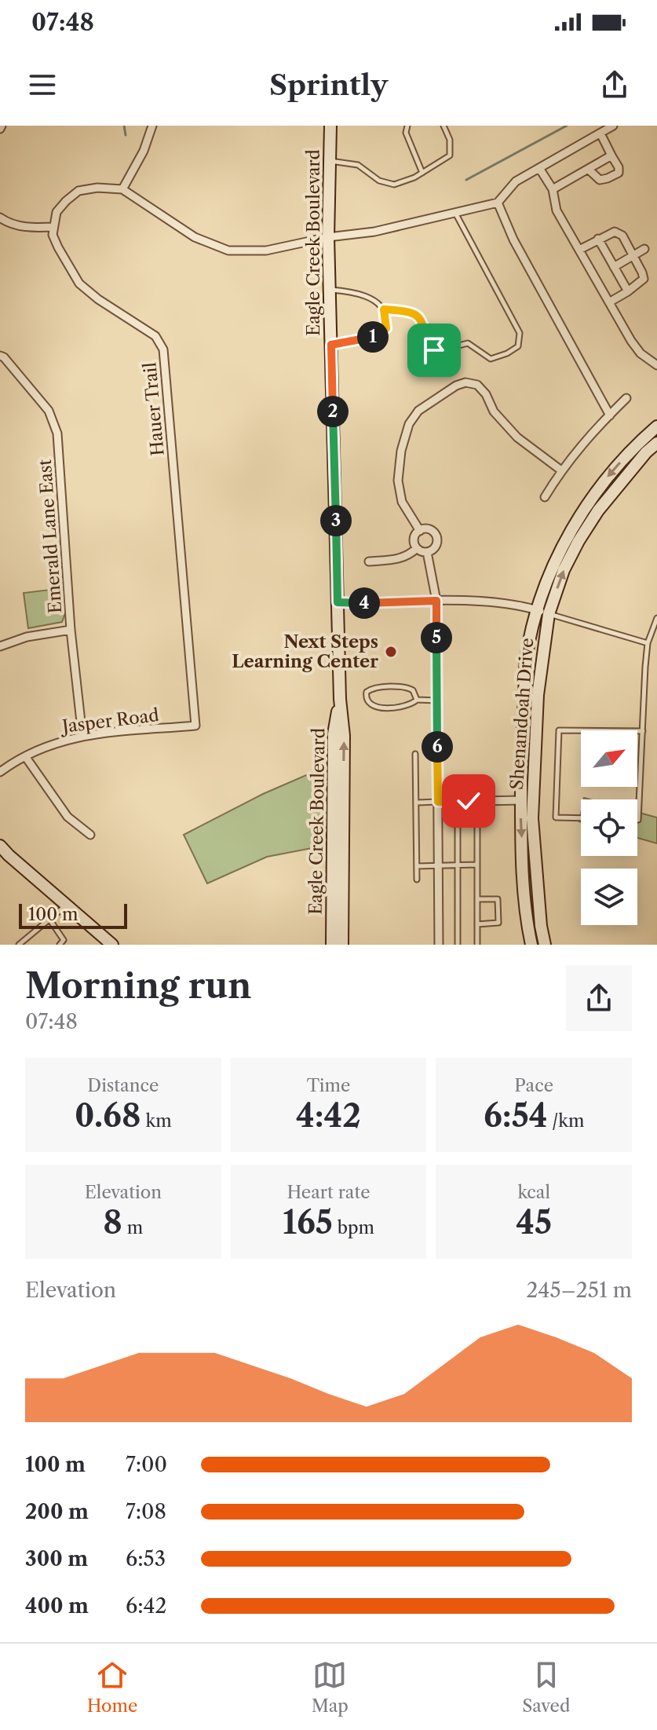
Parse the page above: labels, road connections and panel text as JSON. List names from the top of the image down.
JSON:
{
  "streets": {
    "street": [
      "Eagle Creek Boulevard",
      "Hauer Trail",
      "Emerald Lane East",
      "Shenandoah Drive",
      "Jasper Road"
    ]
  },
  "crossings": [
    ["Hauer Trail", "Jasper Road"],
    ["Emerald Lane East", "Jasper Road"]
  ],
  "places": ["Next Steps Learning Center"],
  "scale_bar": "100 m",
  "north": "top right",
  "page": {
    "status": "07:48",
    "header": "Sprintly",
    "pins": [
      "1",
      "2",
      "3",
      "4",
      "5",
      "6"
    ],
    "scale": "100 m",
    "heading": ["Morning run", "07:48"],
    "stats": [
      ["Distance", "0.68 km"],
      ["Time", "4:42"],
      ["Pace", "6:54 /km"],
      ["Elevation", "8 m"],
      ["Heart rate", "165 bpm"],
      ["kcal", "45"]
    ],
    "chart": ["Elevation", "245–251 m"],
    "list": [
      {
        "name": "100 m",
        "note": "7:00"
      },
      {
        "name": "200 m",
        "note": "7:08"
      },
      {
        "name": "300 m",
        "note": "6:53"
      },
      {
        "name": "400 m",
        "note": "6:42"
      }
    ],
    "tabs": ["Home", "Map", "Saved"]
  }
}
